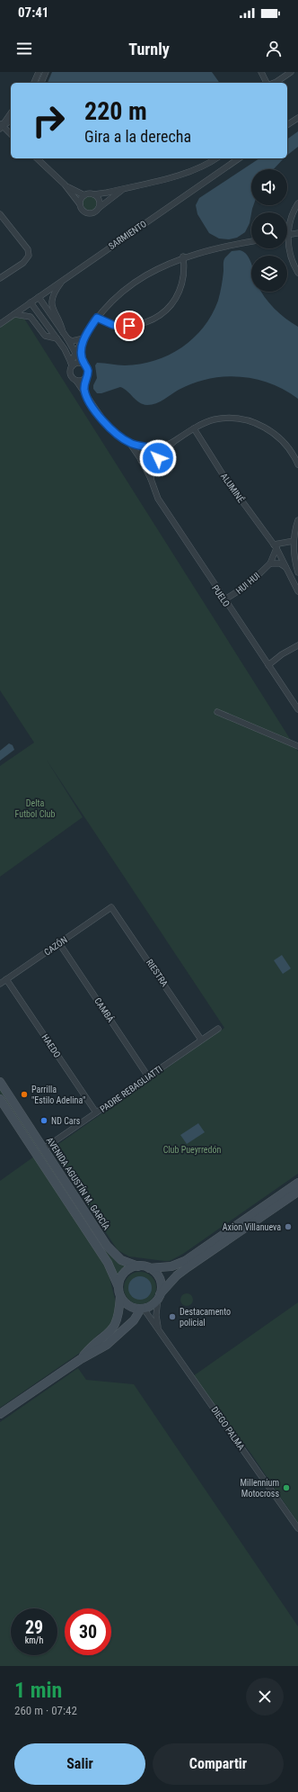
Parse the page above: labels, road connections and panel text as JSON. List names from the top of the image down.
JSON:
{
  "streets": {
    "main road": ["AVENIDA AGUSTÍN M. GARCÍA"],
    "street": [
      "SARMIENTO",
      "ALUMINÉ",
      "HUI HUI",
      "PUELO",
      "CAZÓN",
      "RIESTRA",
      "CAMBÁ",
      "HAEDO",
      "PADRE REBAGLIATTI",
      "DIEGO PALMA"
    ]
  },
  "crossings": [
    ["HUI HUI", "PUELO"],
    ["CAZÓN", "RIESTRA"],
    ["CAZÓN", "CAMBÁ"],
    ["CAZÓN", "HAEDO"],
    ["RIESTRA", "PADRE REBAGLIATTI"],
    ["CAMBÁ", "PADRE REBAGLIATTI"],
    ["HAEDO", "PADRE REBAGLIATTI"],
    ["PADRE REBAGLIATTI", "AVENIDA AGUSTÍN M. GARCÍA"],
    ["AVENIDA AGUSTÍN M. GARCÍA", "DIEGO PALMA"]
  ],
  "parks": ["Delta Futbol Club", "Club Pueyrredón"],
  "places": [
    "Parrilla \"Estilo Adelina\"",
    "ND Cars",
    "Axion Villanueva",
    "Destacamento policial",
    "Millennium Motocross"
  ],
  "page": {
    "status": "07:41",
    "header": "Turnly",
    "turn": ["220 m", "Gira a la derecha"],
    "speed": "29 km/h",
    "limit": "30",
    "heading": ["1 min", "260 m · 07:42"],
    "buttons": ["Salir", "Compartir"]
  }
}
